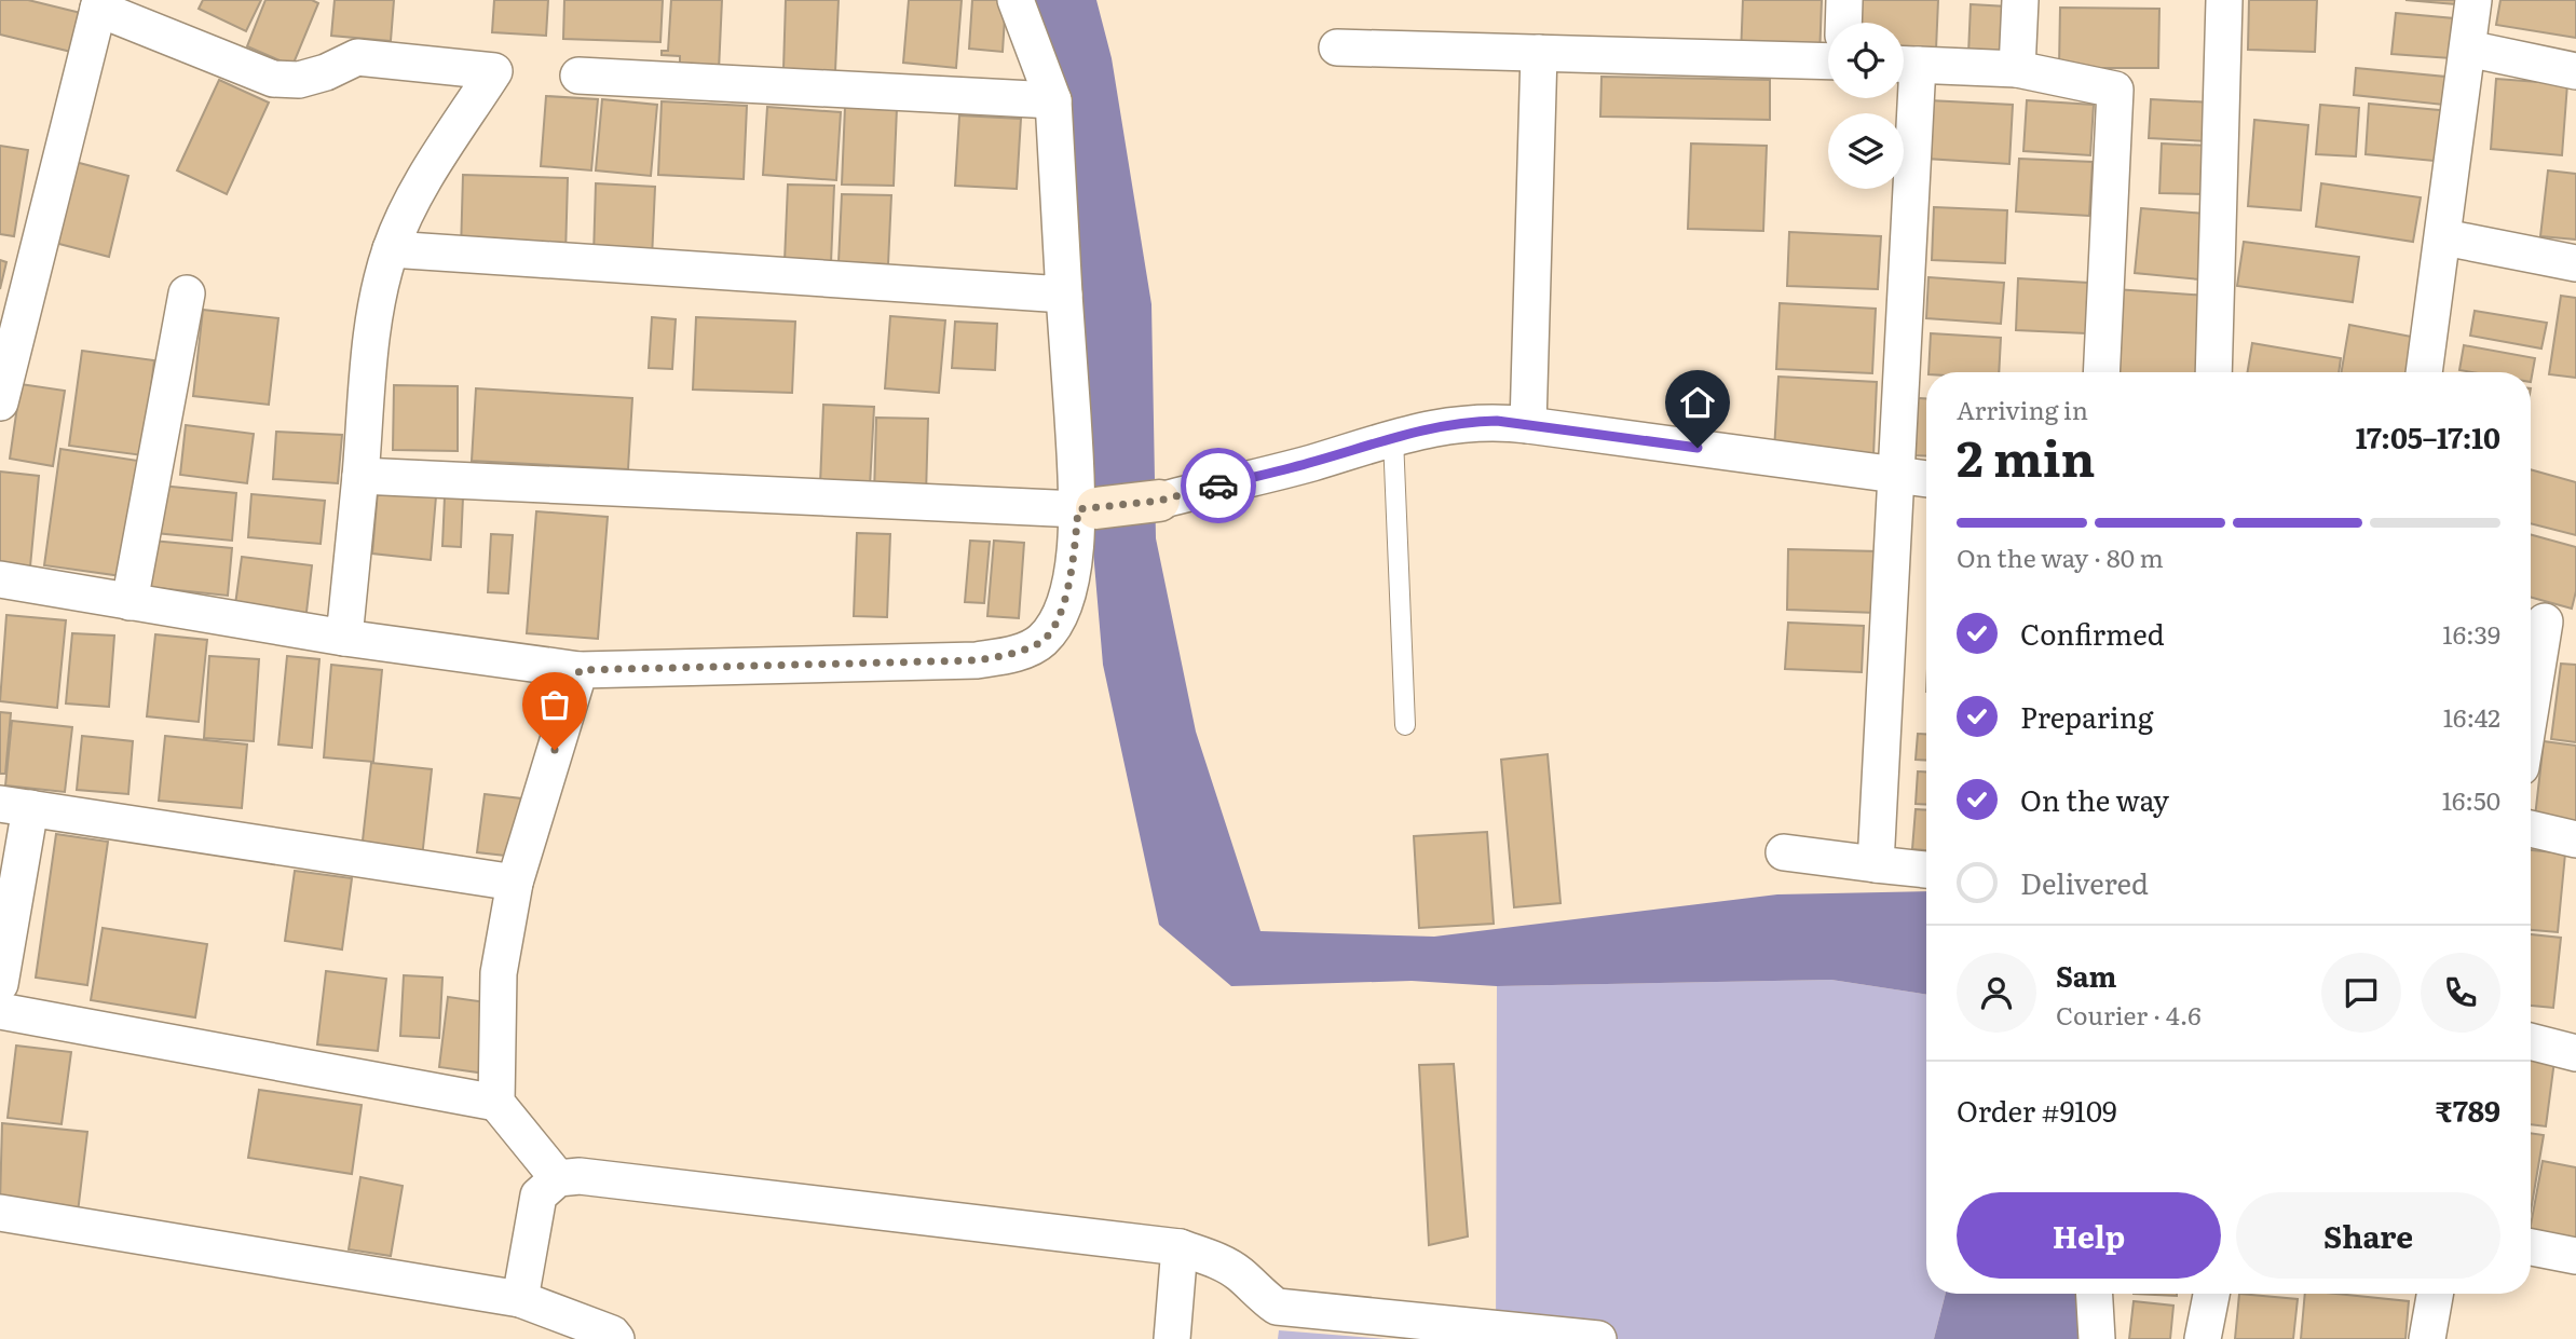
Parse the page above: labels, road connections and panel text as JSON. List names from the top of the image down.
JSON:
{
  "page": {
    "heading": ["2 min", "Arriving in", "17:05–17:10"],
    "panel": [
      "Sam",
      "Courier · 4.6",
      "Order #9109",
      "₹789"
    ],
    "bar": "On the way · 80 m",
    "list": [
      ["Confirmed", "16:39"],
      ["Preparing", "16:42"],
      ["On the way", "16:50"],
      "Delivered"
    ],
    "buttons": ["Help", "Share"]
  }
}
